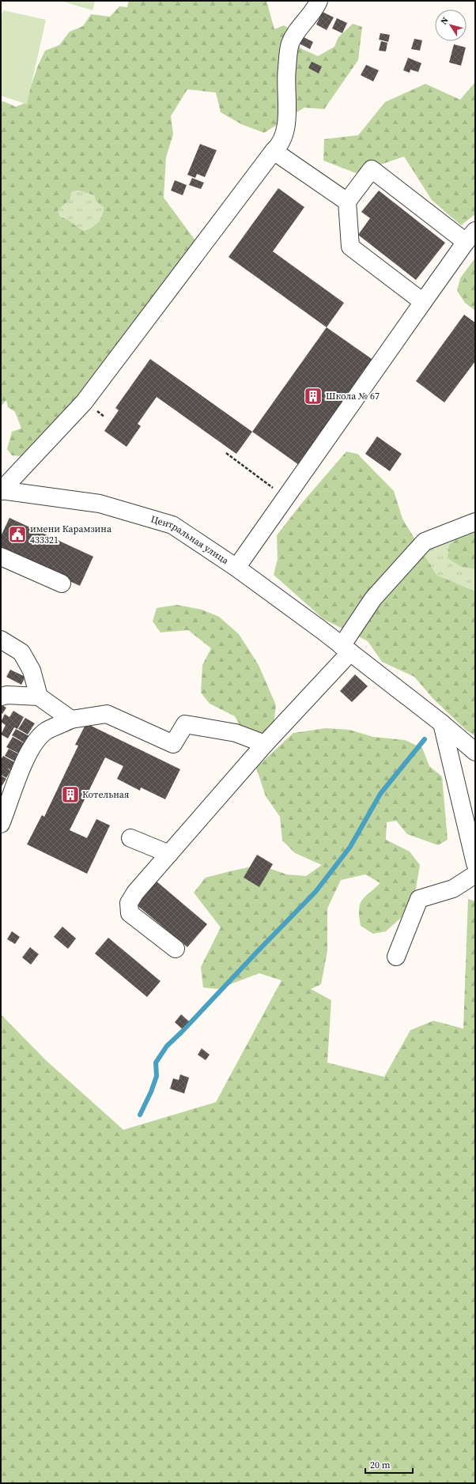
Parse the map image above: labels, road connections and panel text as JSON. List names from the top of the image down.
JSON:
{
  "streets": {
    "street": ["Центральная улица"]
  },
  "places": {
    "building": ["Школа № 67", "Котельная"],
    "public building": ["имени Карамзина 433321"]
  },
  "scale_bar": "20 m",
  "north": "top left"
}
